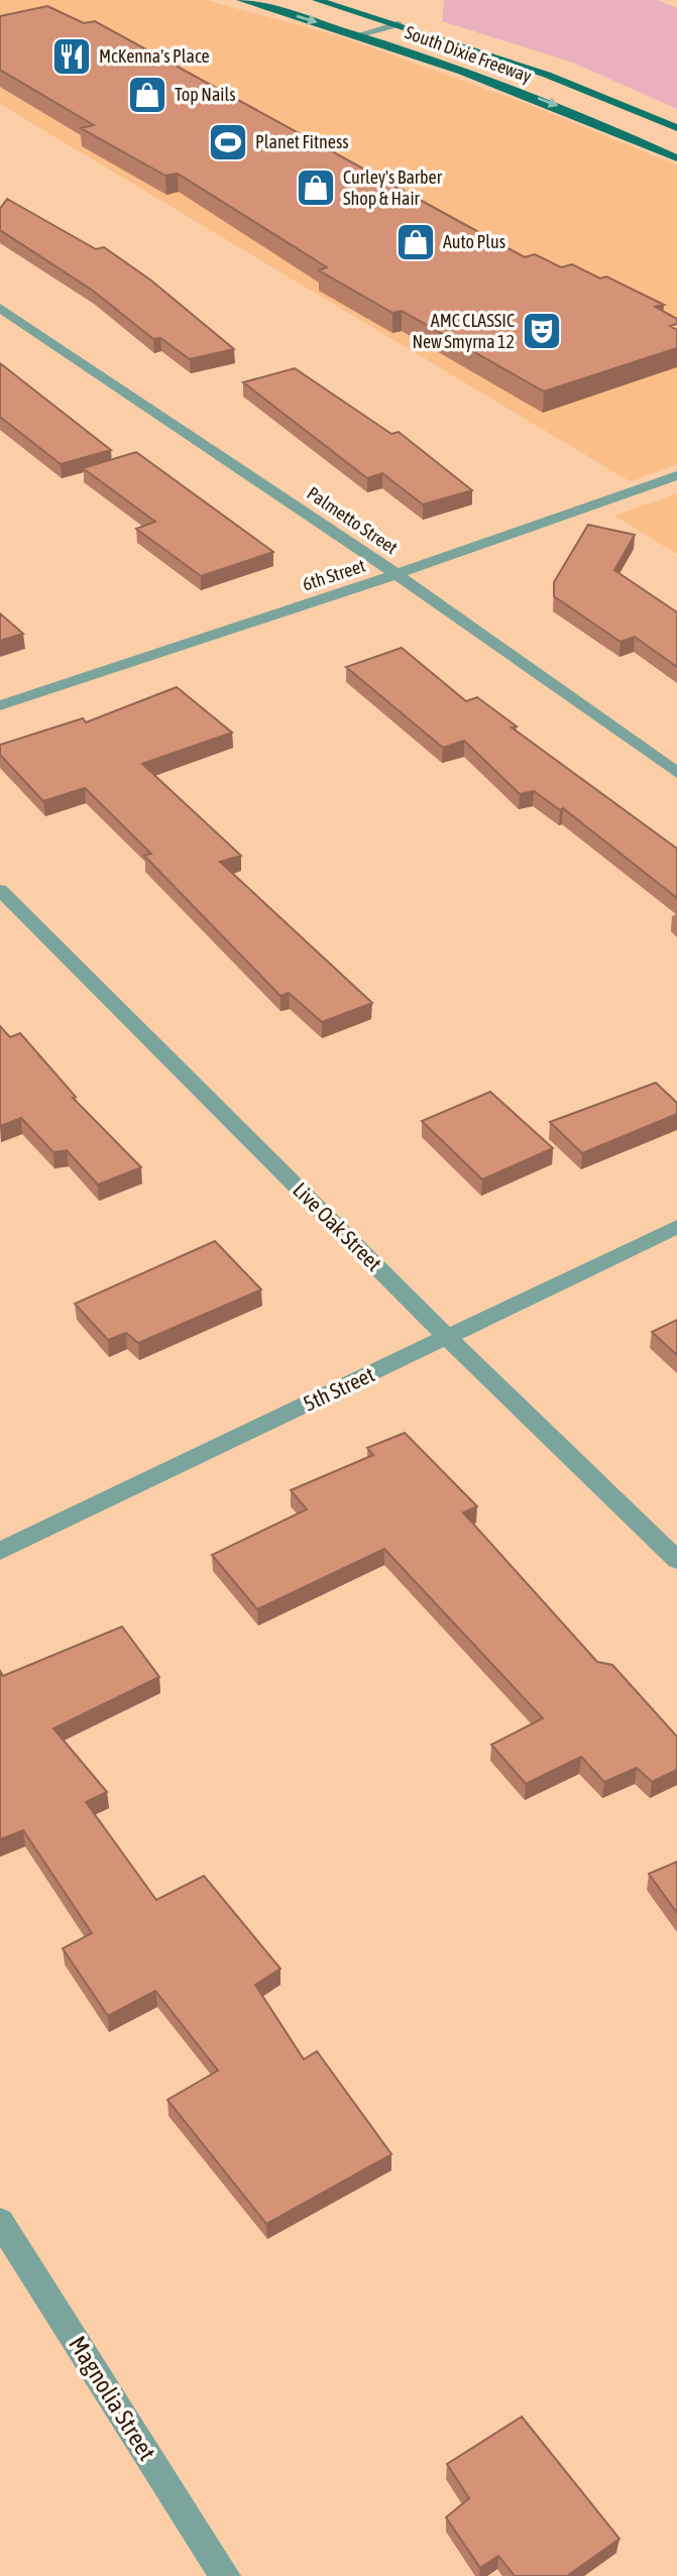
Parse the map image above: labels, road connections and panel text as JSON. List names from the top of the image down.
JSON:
{
  "streets": {
    "main road": ["South Dixie Freeway"],
    "street": [
      "Palmetto Street",
      "6th Street",
      "Live Oak Street",
      "5th Street",
      "Magnolia Street"
    ]
  },
  "crossings": [
    ["Palmetto Street", "6th Street"],
    ["Live Oak Street", "5th Street"]
  ],
  "places": {
    "restaurant": ["McKenna's Place"],
    "shop": ["Top Nails", "Curley's Barber Shop & Hair", "Auto Plus"],
    "sports": ["Planet Fitness"],
    "theatre": ["AMC CLASSIC New Smyrna 12"]
  }
}
